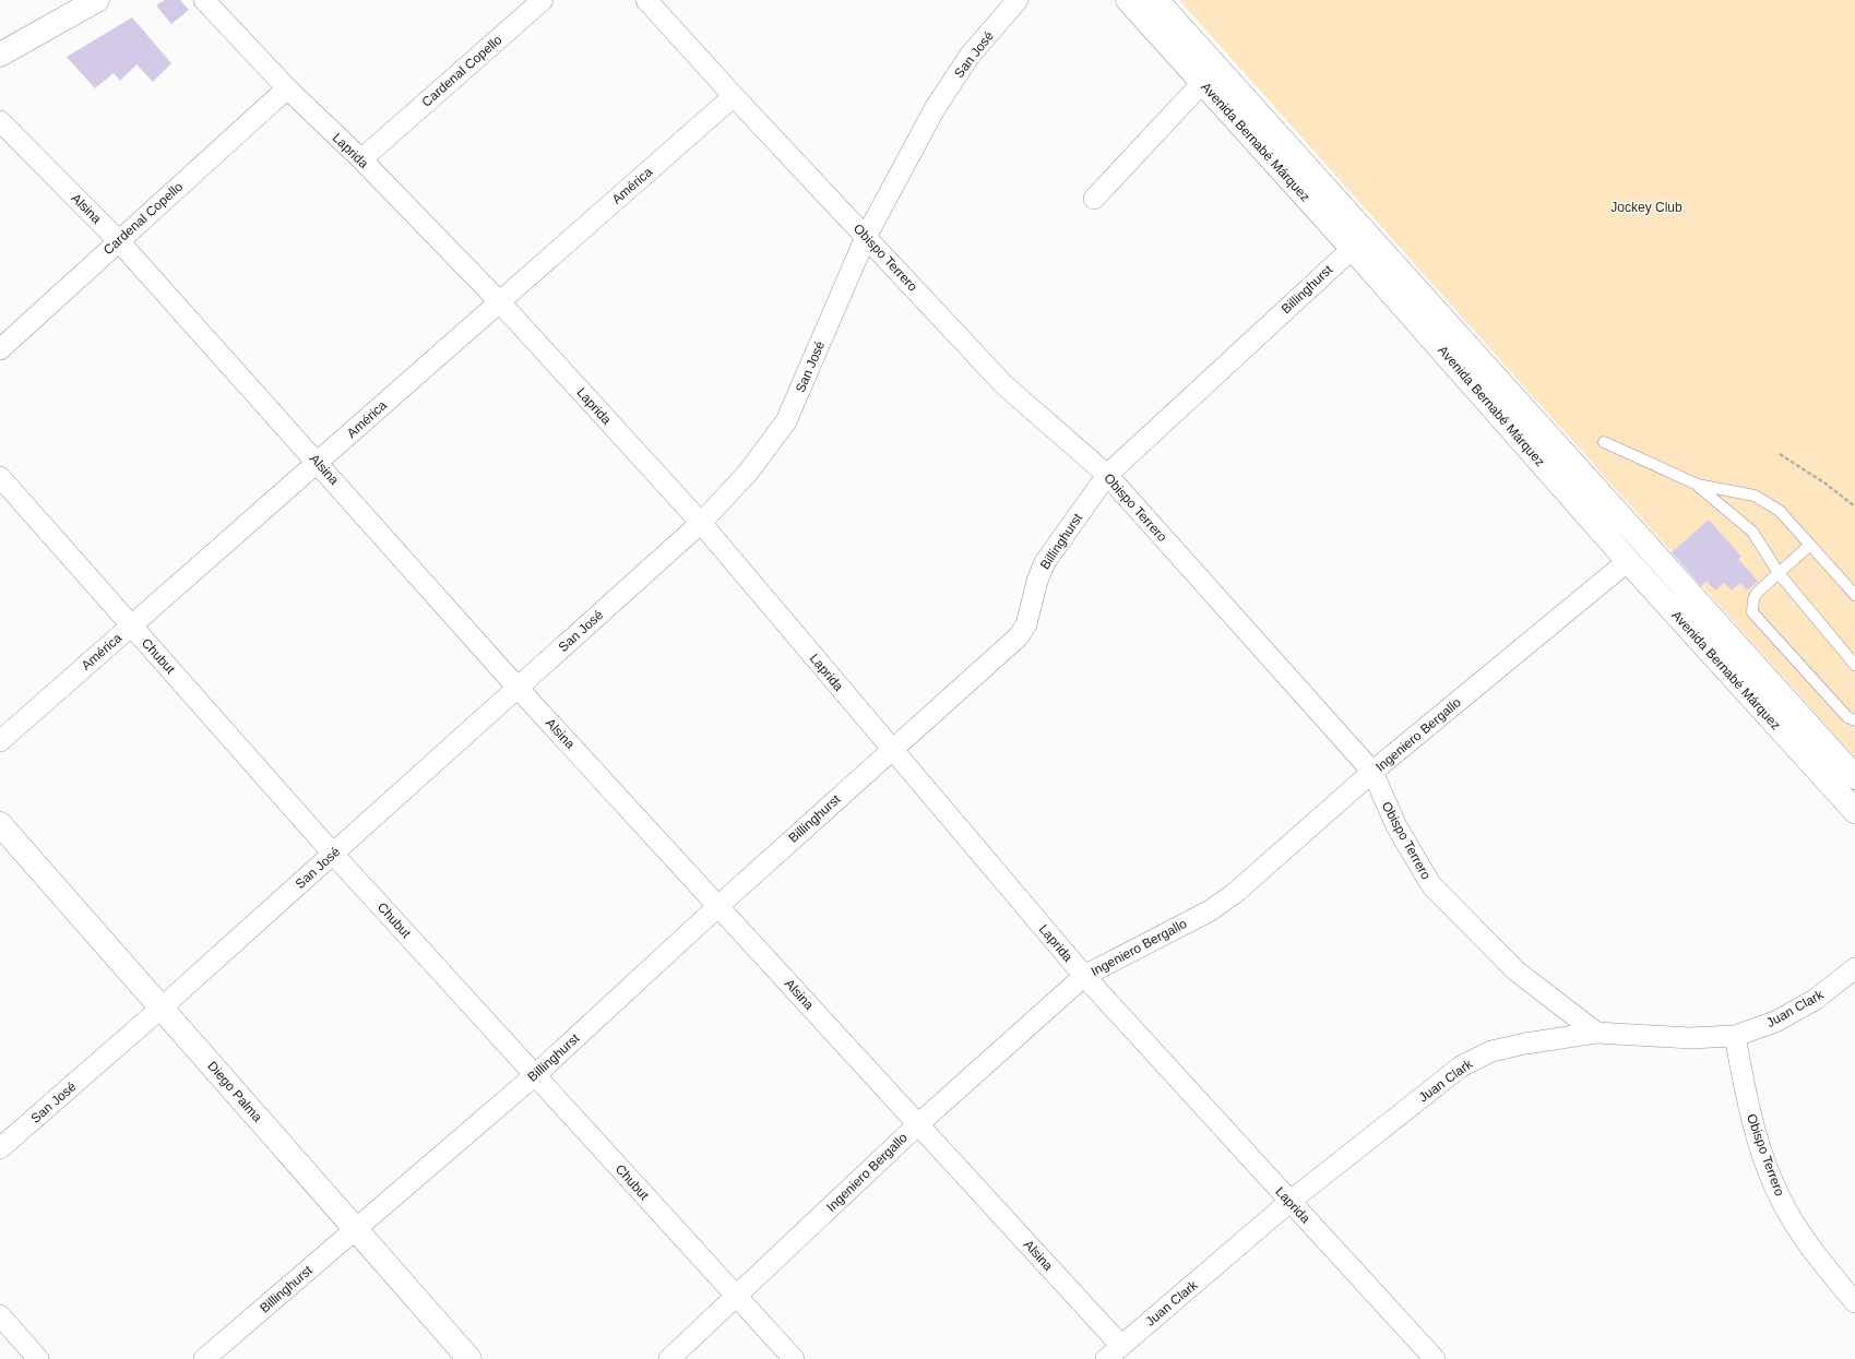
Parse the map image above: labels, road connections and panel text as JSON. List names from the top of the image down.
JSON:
{
  "streets": {
    "main road": ["Avenida Bernabé Márquez", "Diego Palma"],
    "street": [
      "San José",
      "Cardenal Copello",
      "Laprida",
      "América",
      "Alsina",
      "Obispo Terrero",
      "Billinghurst",
      "Chubut",
      "Ingeniero Bergallo",
      "Juan Clark"
    ]
  },
  "crossings": [
    ["San José", "Laprida"],
    ["San José", "Alsina"],
    ["San José", "Obispo Terrero"],
    ["San José", "Chubut"],
    ["San José", "Diego Palma"],
    ["Cardenal Copello", "Laprida"],
    ["Cardenal Copello", "Alsina"],
    ["Avenida Bernabé Márquez", "Billinghurst"],
    ["Avenida Bernabé Márquez", "Ingeniero Bergallo"],
    ["Laprida", "América"],
    ["Laprida", "Billinghurst"],
    ["Laprida", "Ingeniero Bergallo"],
    ["Laprida", "Juan Clark"],
    ["América", "Alsina"],
    ["América", "Obispo Terrero"],
    ["América", "Chubut"],
    ["Alsina", "Billinghurst"],
    ["Alsina", "Ingeniero Bergallo"],
    ["Alsina", "Juan Clark"],
    ["Obispo Terrero", "Billinghurst"],
    ["Obispo Terrero", "Ingeniero Bergallo"],
    ["Obispo Terrero", "Juan Clark"],
    ["Billinghurst", "Chubut"],
    ["Billinghurst", "Diego Palma"],
    ["Chubut", "Ingeniero Bergallo"]
  ],
  "parks": ["Jockey Club"]
}
